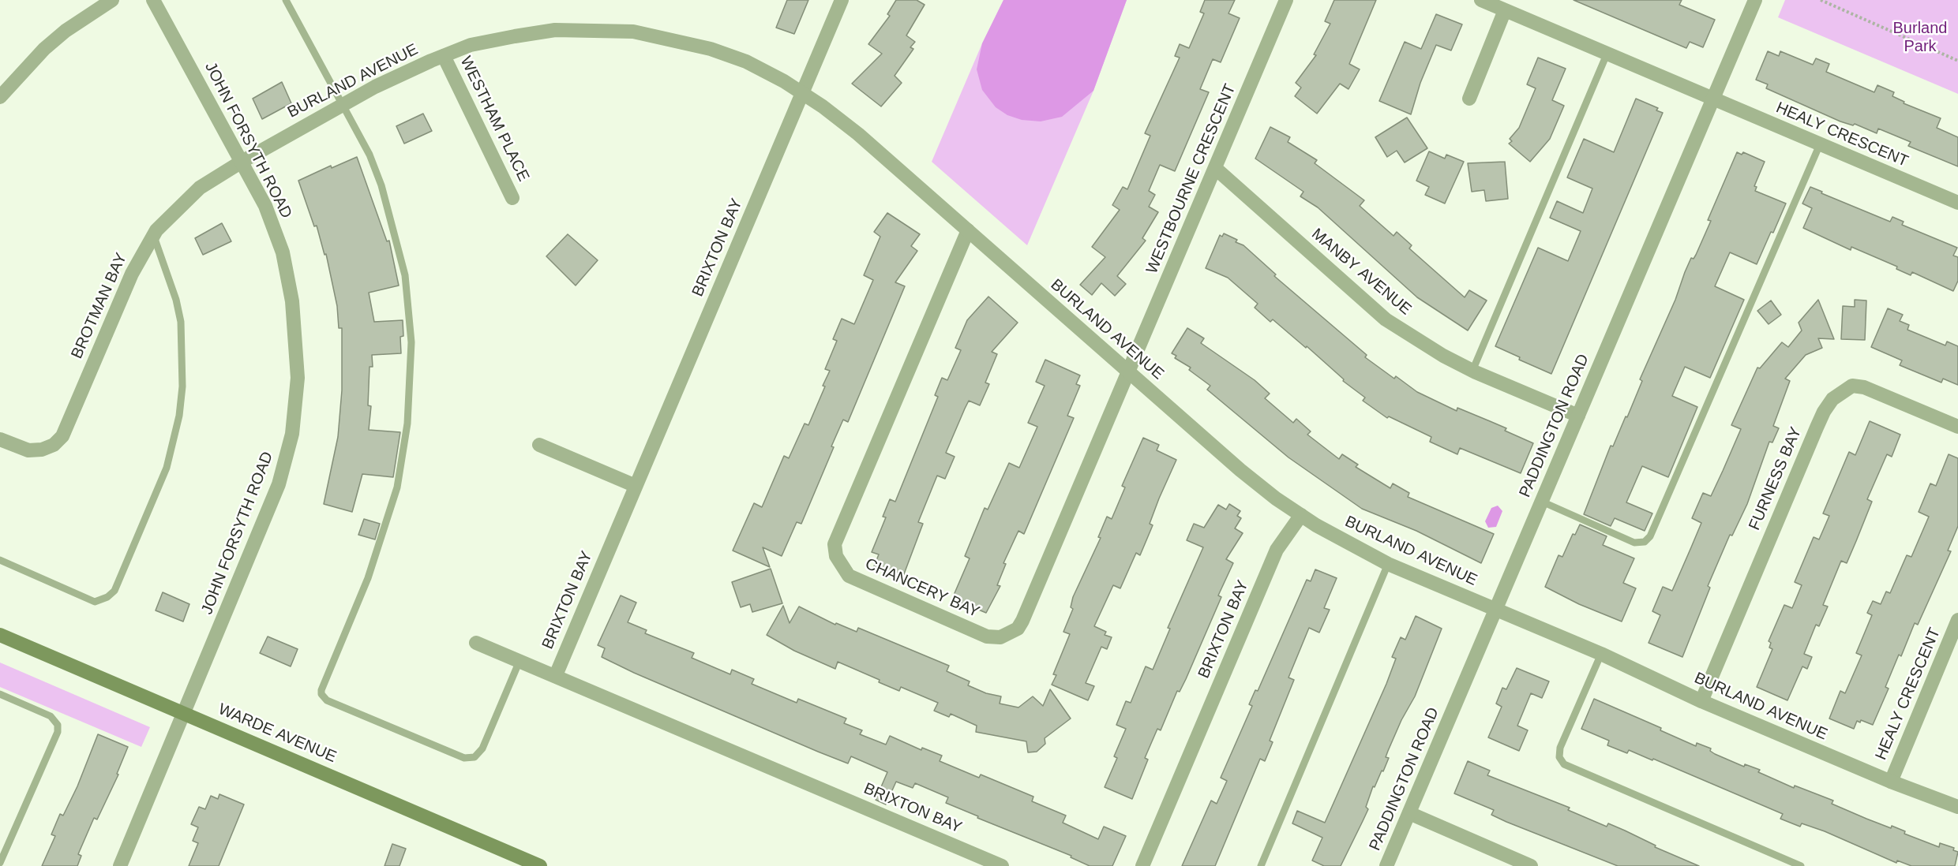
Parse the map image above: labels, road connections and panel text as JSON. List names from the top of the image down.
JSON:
{
  "streets": {
    "main road": ["WARDE AVENUE"],
    "street": [
      "BURLAND AVENUE",
      "WESTHAM PLACE",
      "HEALY CRESCENT",
      "JOHN FORSYTH ROAD",
      "WESTBOURNE CRESCENT",
      "BRIXTON BAY",
      "MANBY AVENUE",
      "BROTMAN BAY",
      "PADDINGTON ROAD",
      "FURNESS BAY",
      "CHANCERY BAY"
    ]
  },
  "crossings": [
    ["BURLAND AVENUE", "WESTHAM PLACE"],
    ["BURLAND AVENUE", "HEALY CRESCENT"],
    ["BURLAND AVENUE", "JOHN FORSYTH ROAD"],
    ["BURLAND AVENUE", "WESTBOURNE CRESCENT"],
    ["BURLAND AVENUE", "BRIXTON BAY"],
    ["BURLAND AVENUE", "BROTMAN BAY"],
    ["BURLAND AVENUE", "PADDINGTON ROAD"],
    ["BURLAND AVENUE", "FURNESS BAY"],
    ["BURLAND AVENUE", "CHANCERY BAY"],
    ["HEALY CRESCENT", "PADDINGTON ROAD"],
    ["JOHN FORSYTH ROAD", "BROTMAN BAY"],
    ["JOHN FORSYTH ROAD", "WARDE AVENUE"],
    ["WESTBOURNE CRESCENT", "MANBY AVENUE"],
    ["WESTBOURNE CRESCENT", "CHANCERY BAY"],
    ["MANBY AVENUE", "PADDINGTON ROAD"]
  ],
  "parks": ["Burland Park"]
}
